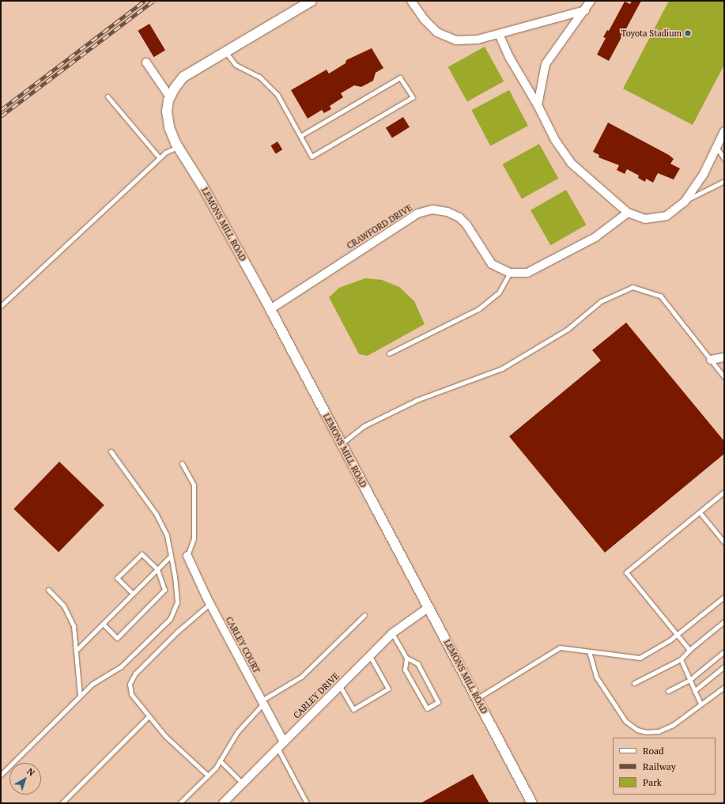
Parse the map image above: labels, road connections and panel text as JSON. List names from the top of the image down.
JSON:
{
  "streets": {
    "street": [
      "LEMONS MILL ROAD",
      "CRAWFORD DRIVE",
      "CARLEY COURT",
      "CARLEY DRIVE"
    ]
  },
  "crossings": [
    ["LEMONS MILL ROAD", "CRAWFORD DRIVE"],
    ["LEMONS MILL ROAD", "CARLEY DRIVE"],
    ["CARLEY COURT", "CARLEY DRIVE"]
  ],
  "places": ["Toyota Stadium"],
  "legend": ["Road", "Railway", "Park"],
  "north": "top right"
}
